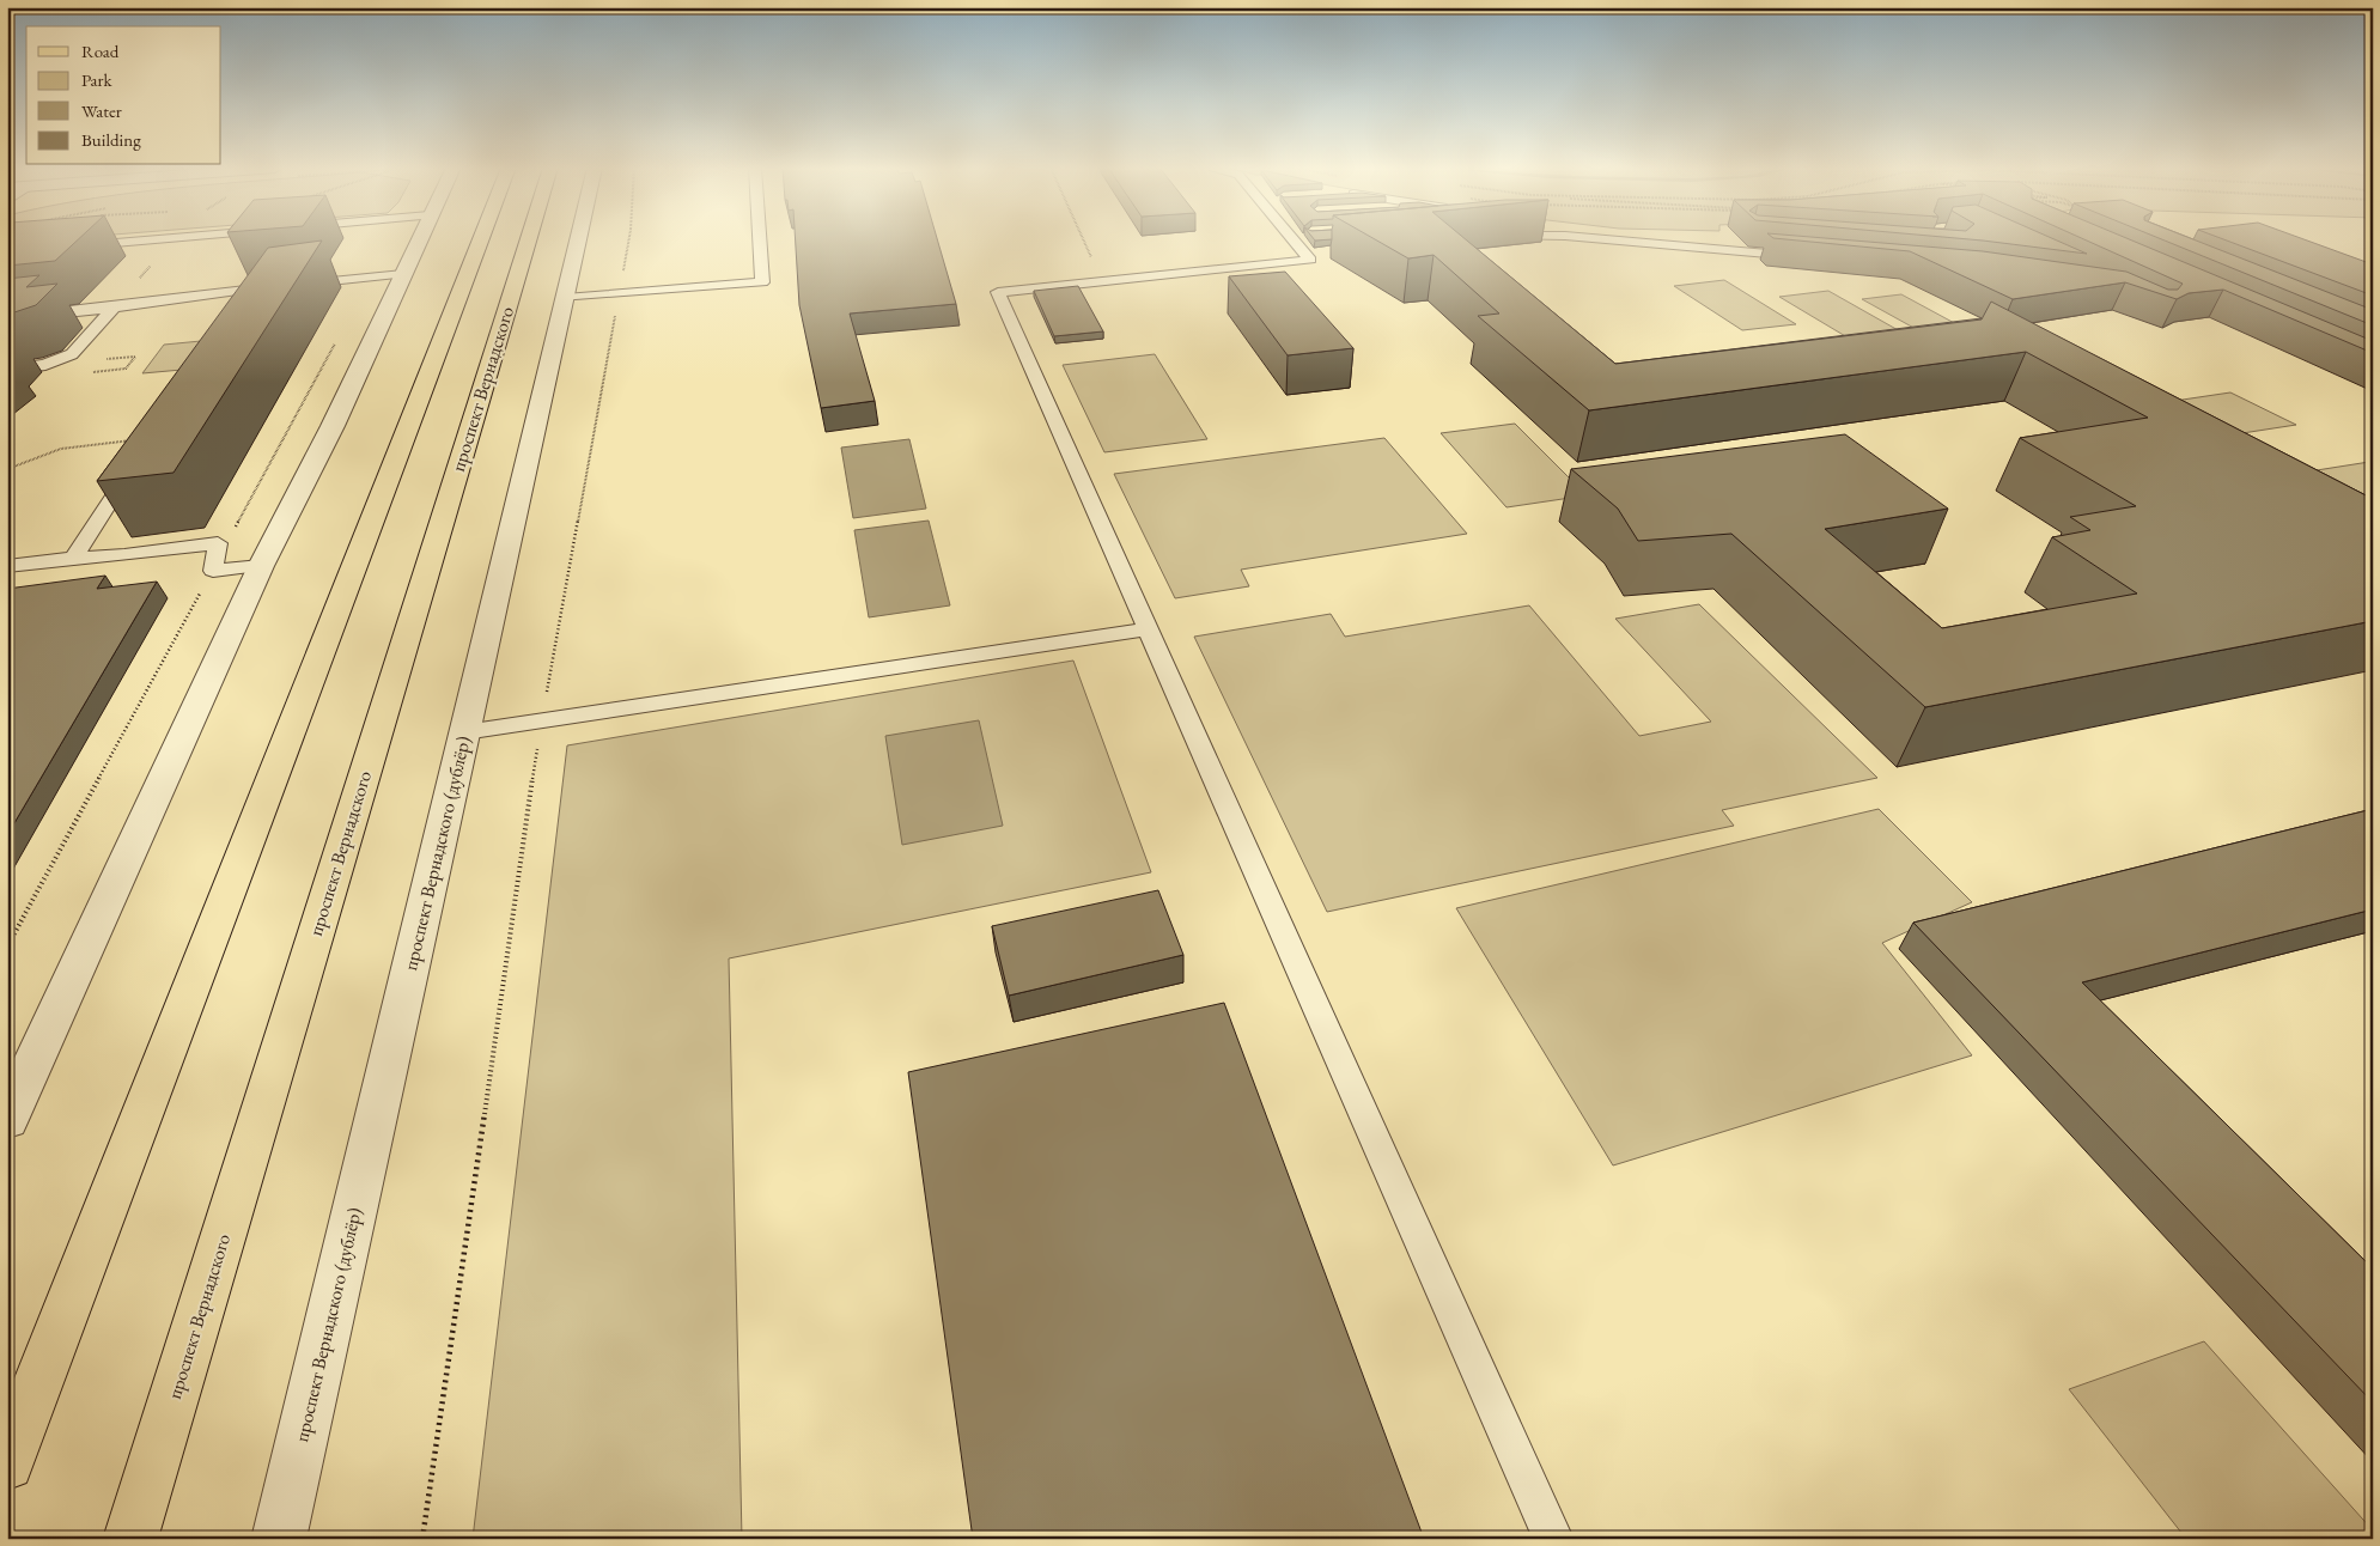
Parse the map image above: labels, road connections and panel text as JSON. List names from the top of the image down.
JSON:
{
  "streets": {
    "main road": ["проспект Вернадского"],
    "street": ["проспект Вернадского (дублёр)"]
  },
  "legend": [
    "Road",
    "Park",
    "Water",
    "Building"
  ]
}
